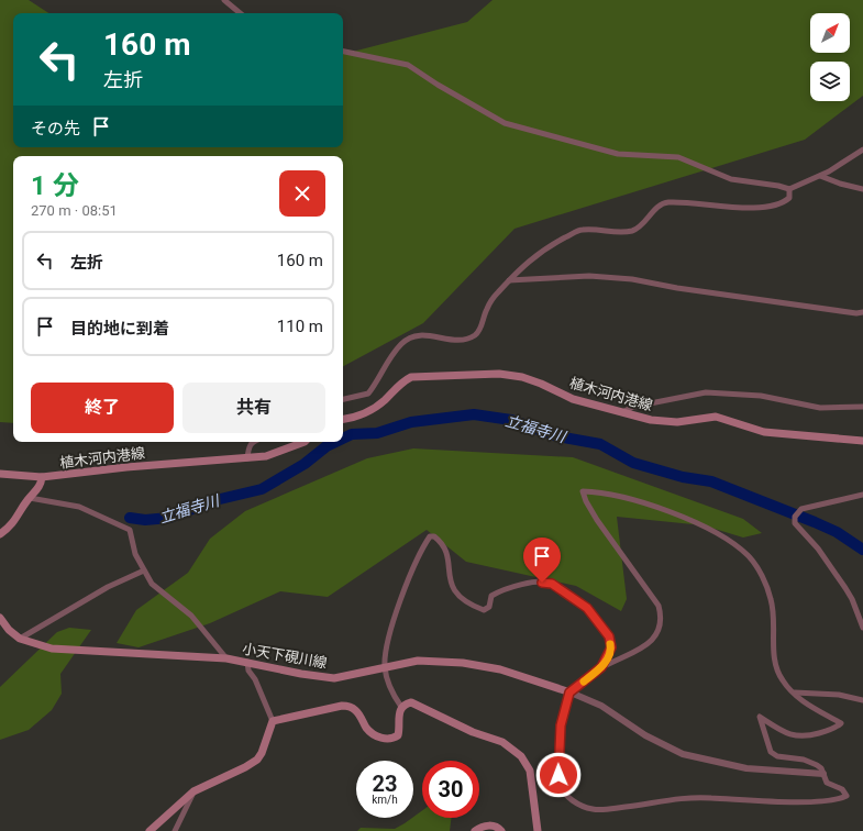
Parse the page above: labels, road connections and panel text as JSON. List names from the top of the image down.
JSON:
{
  "streets": {
    "main road": ["植木河内港線", "小天下硯川線"]
  },
  "water": ["立福寺川"],
  "north": "top right",
  "page": {
    "turn": ["160 m", "左折"],
    "then": "その先",
    "heading": ["1 分", "270 m · 08:51"],
    "list": [
      {
        "name": "左折",
        "value": "160 m"
      },
      {
        "name": "目的地に到着",
        "value": "110 m"
      }
    ],
    "buttons": ["終了", "共有"],
    "speed": "23 km/h",
    "limit": "30"
  }
}
